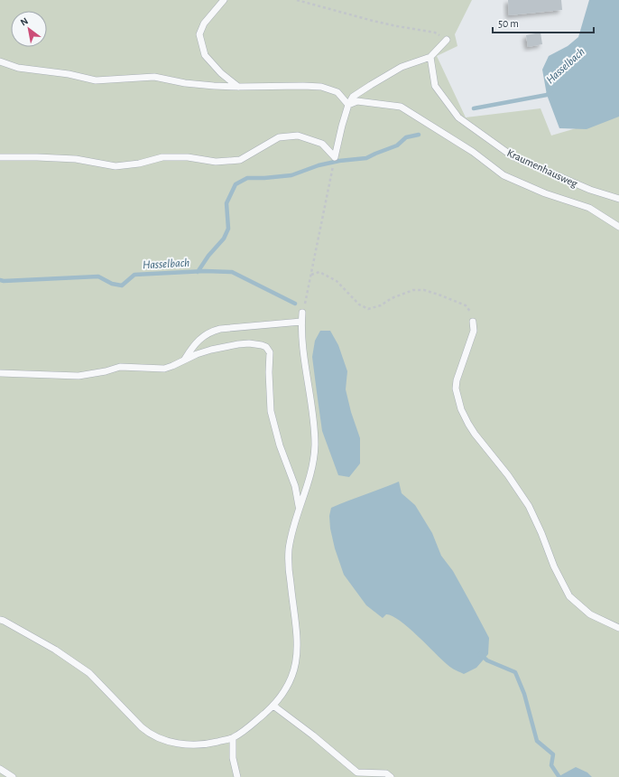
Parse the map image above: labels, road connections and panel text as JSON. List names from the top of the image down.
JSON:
{
  "streets": {
    "lane": ["Kraumenhausweg"]
  },
  "water": ["Hasselbach"],
  "scale_bar": "50 m",
  "north": "top left"
}
